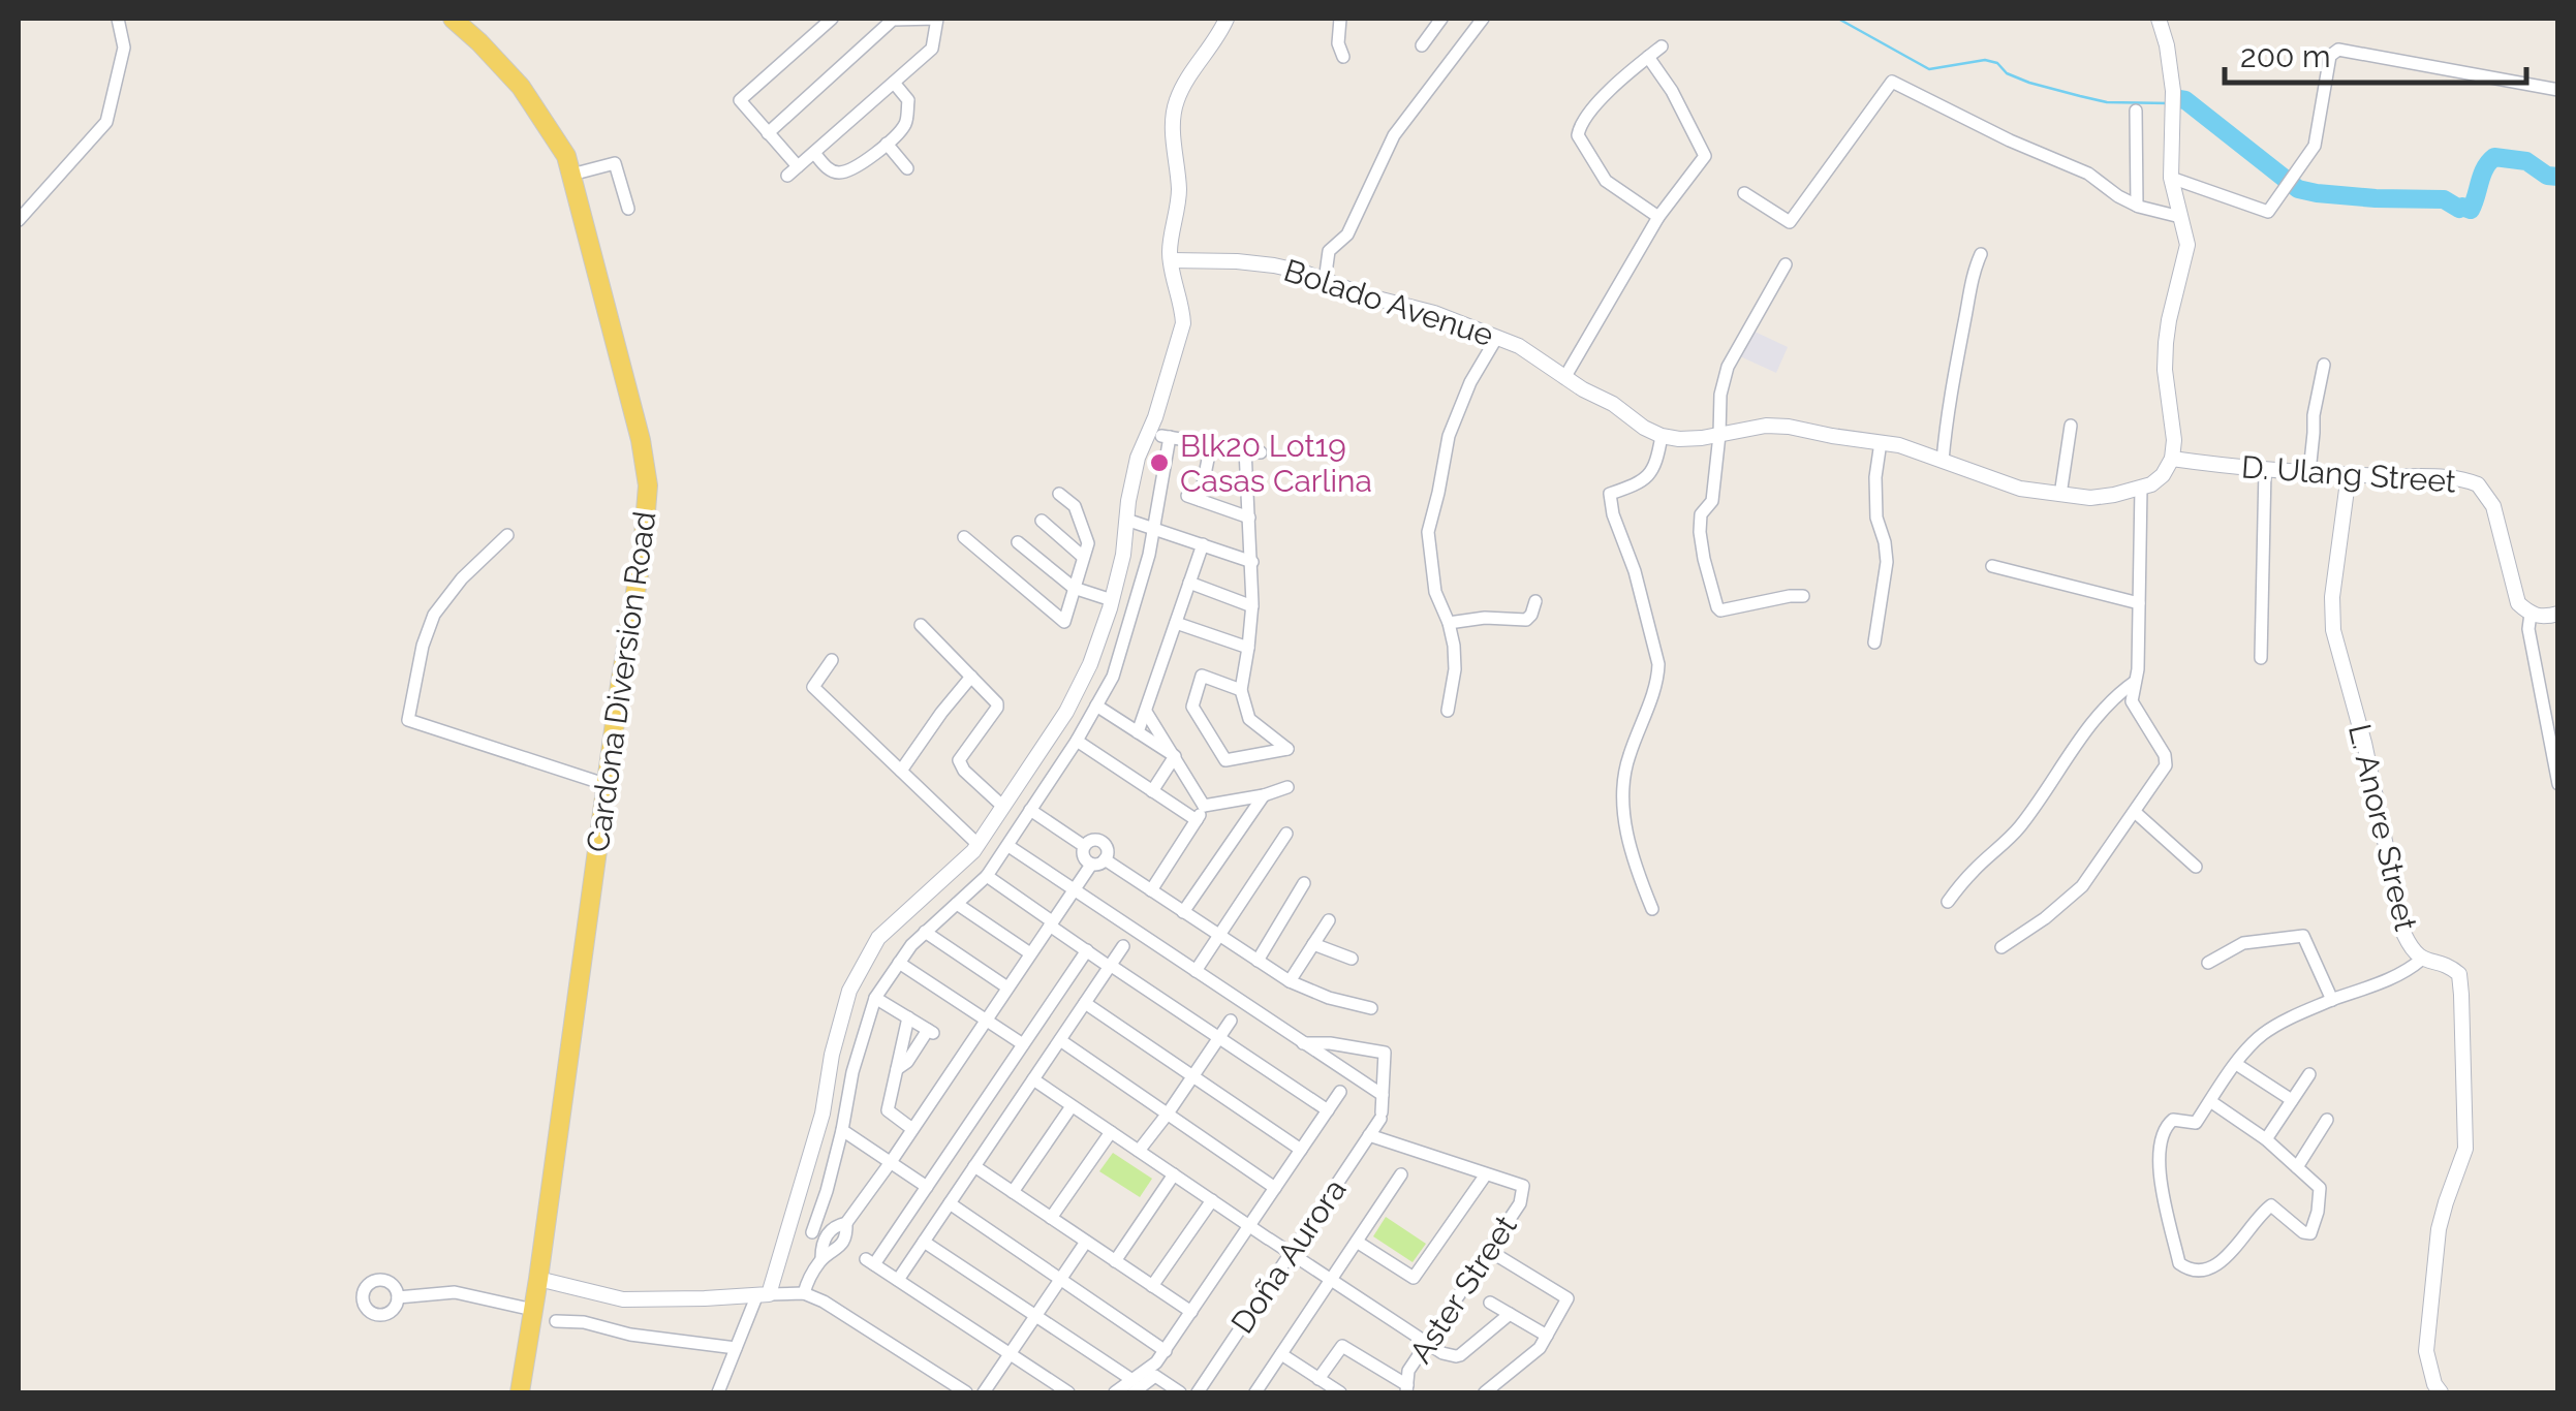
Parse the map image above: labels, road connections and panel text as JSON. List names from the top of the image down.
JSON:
{
  "streets": {
    "main road": ["Cardona Diversion Road"],
    "street": [
      "Bolado Avenue",
      "D. Ulang Street",
      "L. Anore Street",
      "Doña Aurora",
      "Aster Street"
    ]
  },
  "crossings": [
    ["D. Ulang Street", "L. Anore Street"]
  ],
  "places": ["Blk20 Lot19 Casas Carlina"],
  "scale_bar": "200 m"
}
